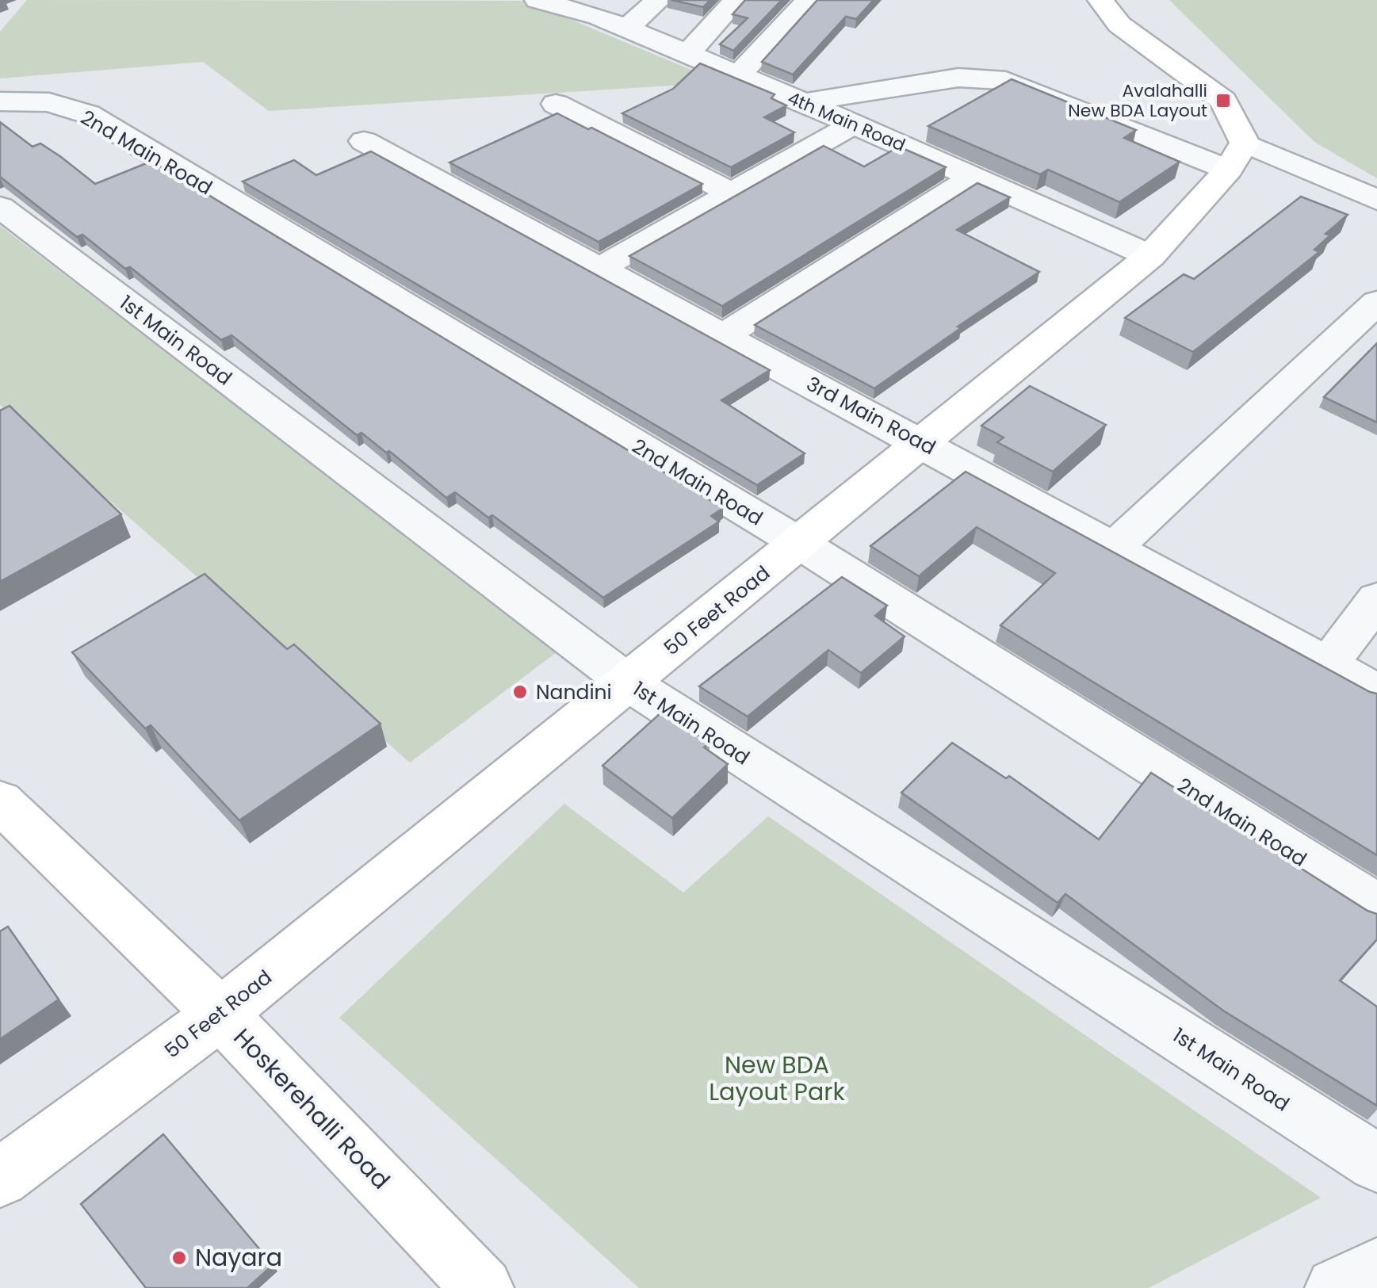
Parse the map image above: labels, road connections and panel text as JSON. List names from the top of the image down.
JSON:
{
  "streets": {
    "main road": ["50 Feet Road", "Hoskerehalli Road"],
    "street": [
      "4th Main Road",
      "2nd Main Road",
      "1st Main Road",
      "3rd Main Road"
    ]
  },
  "crossings": [
    ["4th Main Road", "50 Feet Road"],
    ["2nd Main Road", "50 Feet Road"],
    ["1st Main Road", "50 Feet Road"],
    ["3rd Main Road", "50 Feet Road"],
    ["50 Feet Road", "Hoskerehalli Road"]
  ],
  "parks": ["New BDA Layout Park"],
  "places": {
    "transit": ["Avalahalli New BDA Layout"],
    "other": ["Nandini", "Nayara"]
  }
}
